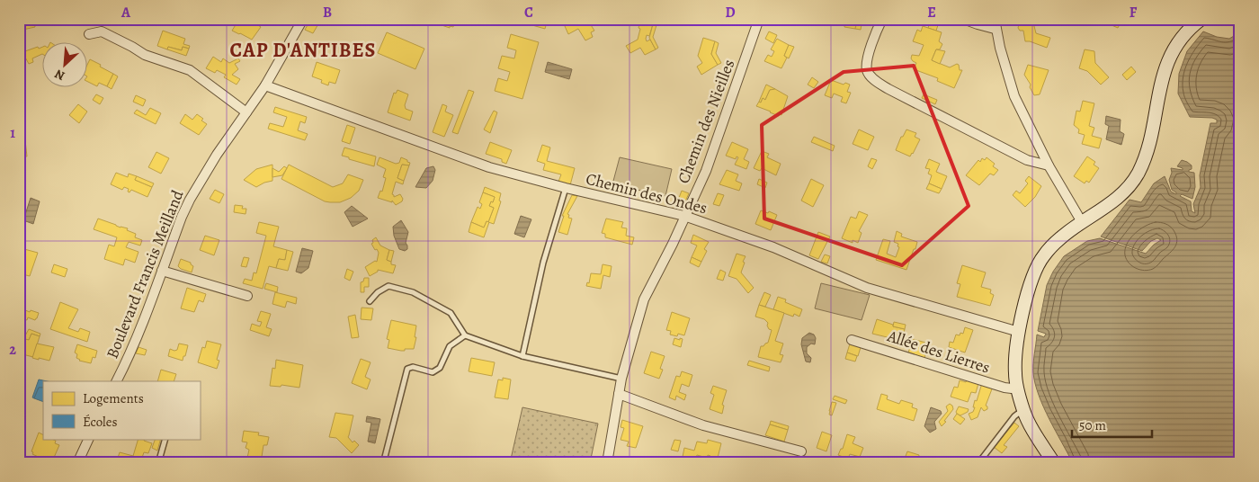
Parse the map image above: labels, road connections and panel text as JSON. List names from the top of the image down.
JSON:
{
  "streets": {
    "street": [
      "Chemin des Nieilles",
      "Chemin des Ondes",
      "Boulevard Francis Meilland",
      "Allée des Lierres"
    ]
  },
  "crossings": [
    ["Chemin des Nieilles", "Chemin des Ondes"],
    ["Chemin des Ondes", "Boulevard Francis Meilland"]
  ],
  "districts": ["CAP D'ANTIBES"],
  "legend": ["Logements", "Écoles"],
  "scale_bar": "50 m",
  "north": "bottom left",
  "grid": {
    "columns": [
      "A",
      "B",
      "C",
      "D",
      "E",
      "F"
    ],
    "rows": ["1", "2"]
  }
}
